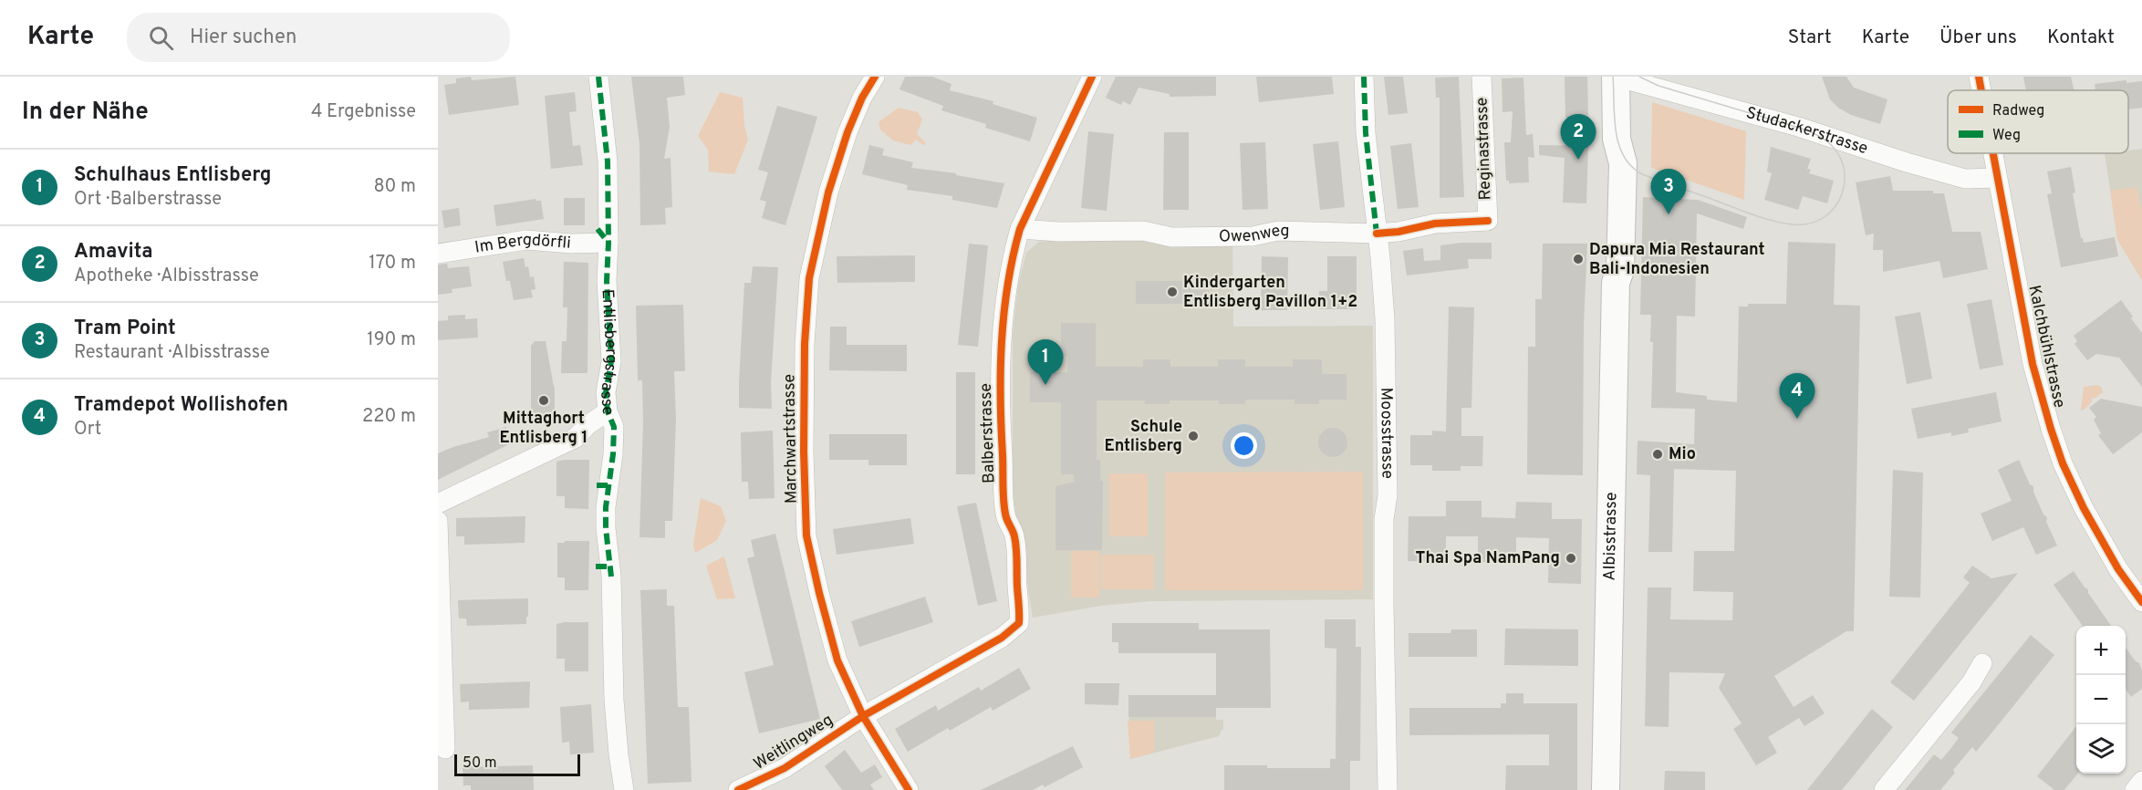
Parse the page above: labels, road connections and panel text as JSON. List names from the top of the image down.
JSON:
{
  "streets": {
    "main road": ["Albisstrasse"],
    "street": [
      "Studackerstrasse",
      "Reginastrasse",
      "Owenweg",
      "Im Bergdörfli",
      "Kalchbühlstrasse",
      "Entlisbergstrasse",
      "Balberstrasse",
      "Moosstrasse",
      "Marchwartstrasse",
      "Weitlingweg"
    ]
  },
  "crossings": [
    ["Studackerstrasse", "Kalchbühlstrasse"],
    ["Studackerstrasse", "Albisstrasse"],
    ["Reginastrasse", "Owenweg"],
    ["Owenweg", "Balberstrasse"],
    ["Owenweg", "Moosstrasse"],
    ["Im Bergdörfli", "Entlisbergstrasse"],
    ["Balberstrasse", "Marchwartstrasse"],
    ["Balberstrasse", "Weitlingweg"],
    ["Marchwartstrasse", "Weitlingweg"]
  ],
  "places": [
    "Dapura Mia Restaurant Bali-Indonesien",
    "Kindergarten Entlisberg Pavillon 1+2",
    "Mittaghort Entlisberg 1",
    "Schule Entlisberg",
    "Mio",
    "Thai Spa NamPang"
  ],
  "legend": ["Radweg", "Weg"],
  "scale_bar": "50 m",
  "page": {
    "header": "Karte",
    "search": "Hier suchen",
    "nav": [
      "Start",
      "Karte",
      "Über uns",
      "Kontakt"
    ],
    "heading": ["In der Nähe", "4 Ergebnisse"],
    "pins": [
      "2",
      "3",
      "1",
      "4"
    ],
    "list": [
      {
        "mark": "1",
        "name": "Schulhaus Entlisberg",
        "note": "Ort · Balberstrasse",
        "value": "80 m"
      },
      {
        "mark": "2",
        "name": "Amavita",
        "note": "Apotheke · Albisstrasse",
        "value": "170 m"
      },
      {
        "mark": "3",
        "name": "Tram Point",
        "note": "Restaurant · Albisstrasse",
        "value": "190 m"
      },
      {
        "mark": "4",
        "name": "Tramdepot Wollishofen",
        "note": "Ort",
        "value": "220 m"
      }
    ],
    "map_buttons": ["+", "−"],
    "scale": "50 m"
  }
}
